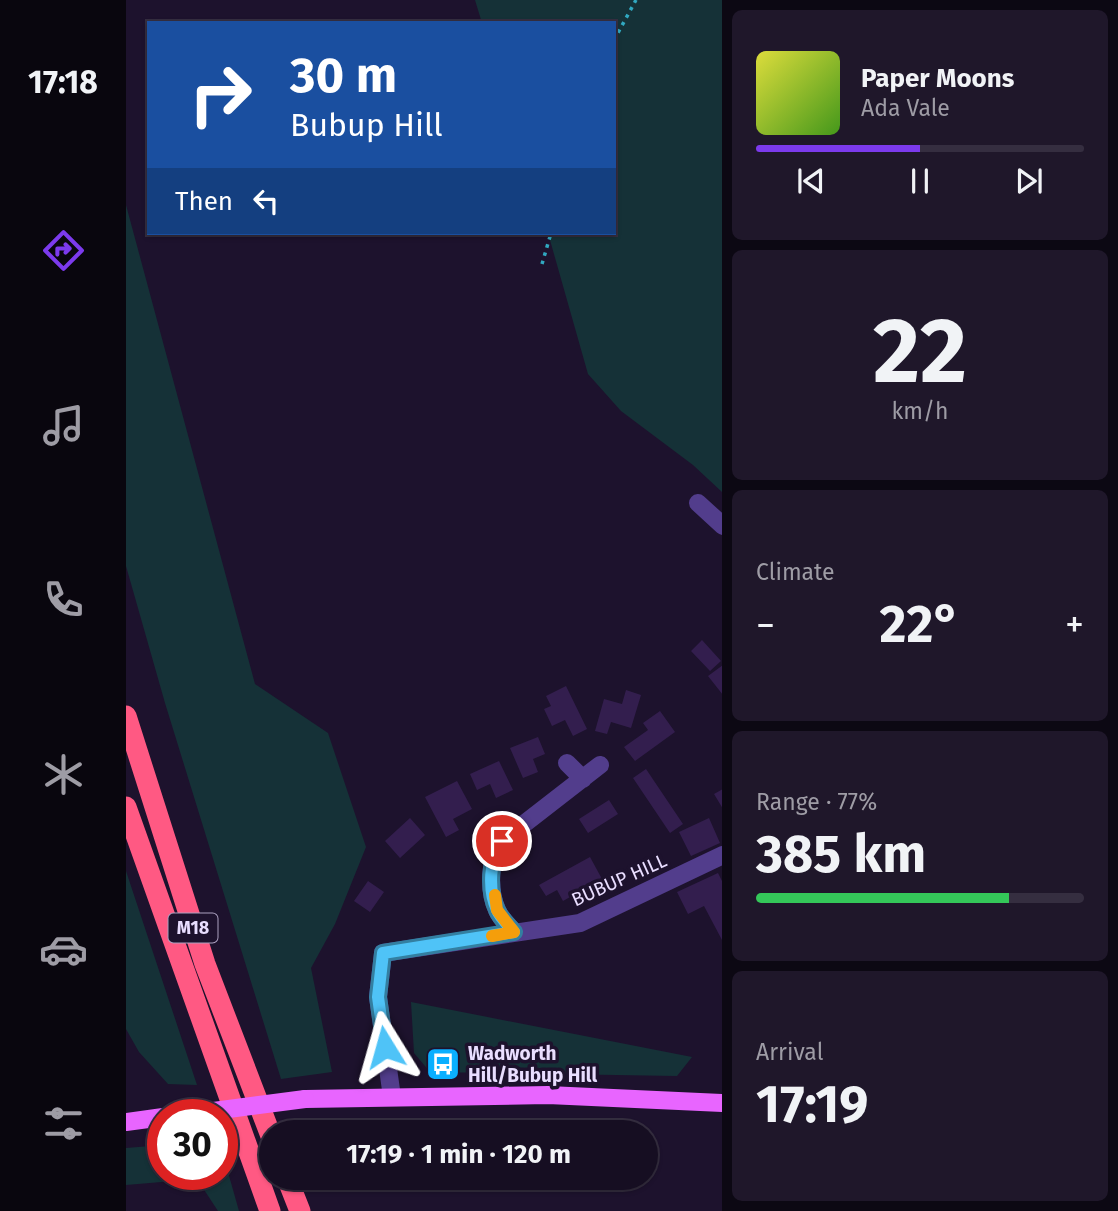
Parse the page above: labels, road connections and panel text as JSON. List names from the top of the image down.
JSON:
{
  "streets": {
    "highway": ["M18"],
    "street": ["BUBUP HILL"]
  },
  "places": {
    "bus stop": ["Wadworth Hill/Bubup Hill"]
  },
  "page": {
    "tabs": "17:18",
    "turn": ["30 m", "Bubup Hill"],
    "song": ["Paper Moons", "Ada Vale"],
    "then": "Then",
    "tile": [
      ["22", "km/h"],
      "Climate",
      ["Range · 77%", "385 km"],
      ["Arrival", "17:19"]
    ],
    "heat": ["−", "22°", "+"],
    "limit": "30",
    "trip": "17:19 · 1 min · 120 m"
  }
}
